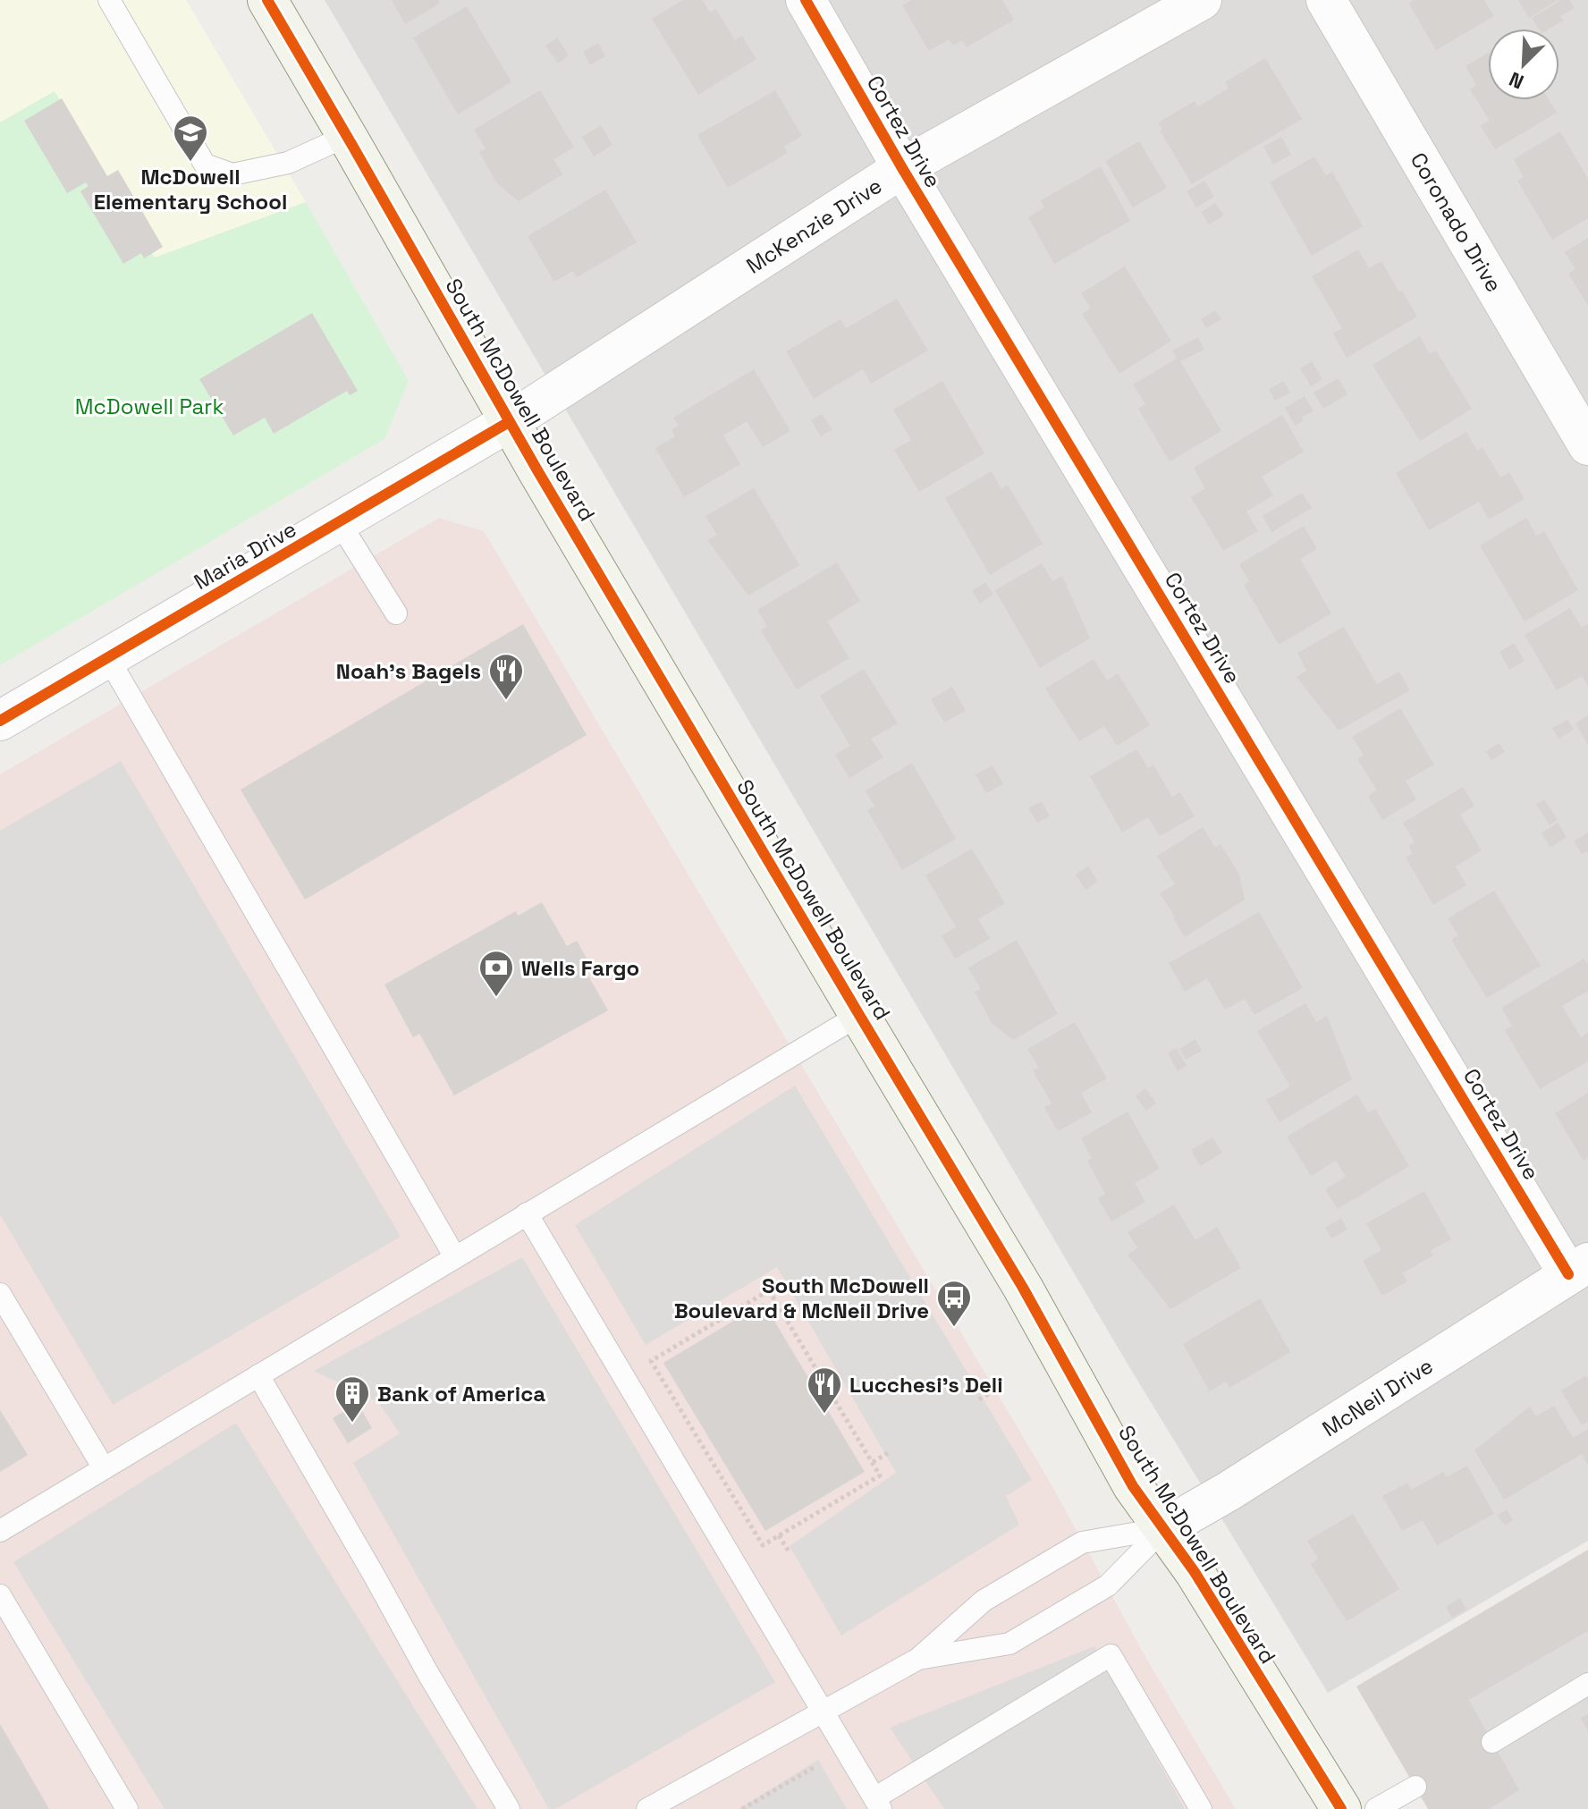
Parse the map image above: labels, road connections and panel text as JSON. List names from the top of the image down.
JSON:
{
  "streets": {
    "main road": ["South McDowell Boulevard"],
    "street": [
      "Cortez Drive",
      "Coronado Drive",
      "McKenzie Drive",
      "Maria Drive",
      "McNeil Drive"
    ]
  },
  "crossings": [
    ["Cortez Drive", "McKenzie Drive"],
    ["Cortez Drive", "McNeil Drive"],
    ["McKenzie Drive", "South McDowell Boulevard"],
    ["McKenzie Drive", "Maria Drive"],
    ["South McDowell Boulevard", "Maria Drive"],
    ["South McDowell Boulevard", "McNeil Drive"]
  ],
  "parks": ["McDowell Park"],
  "places": {
    "school or university": ["McDowell Elementary School"],
    "restaurant": ["Noah's Bagels", "Lucchesi's Deli"],
    "bank": ["Wells Fargo"],
    "bus stop": ["South McDowell Boulevard & McNeil Drive"],
    "building": ["Bank of America"]
  },
  "north": "bottom left"
}
